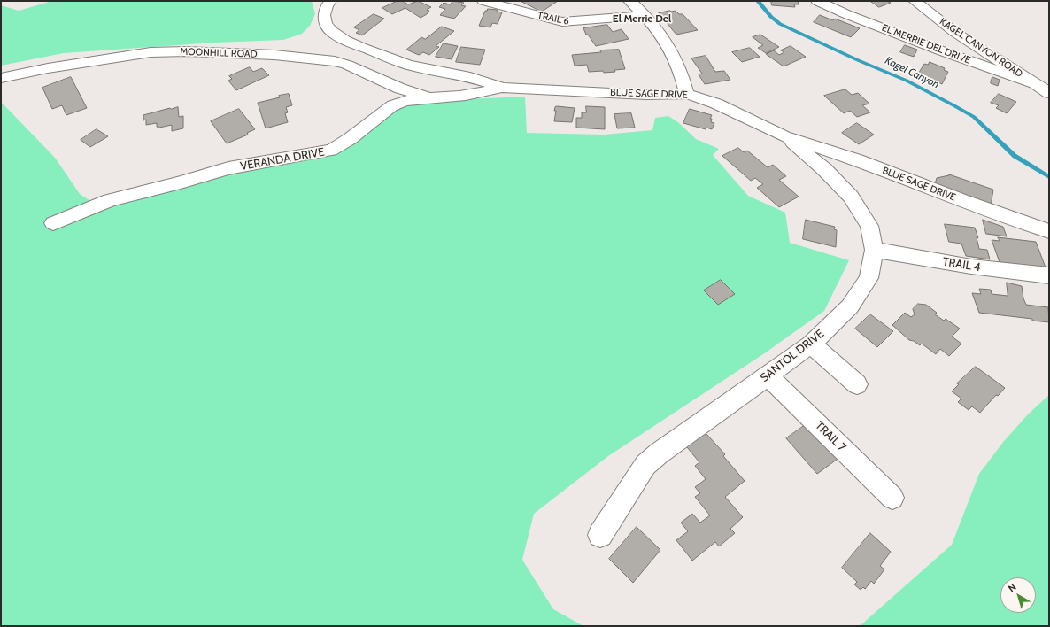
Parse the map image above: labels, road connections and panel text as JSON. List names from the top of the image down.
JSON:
{
  "streets": {
    "street": [
      "TRAIL 6",
      "EL MERRIE DEL DRIVE",
      "KAGEL CANYON ROAD",
      "MOONHILL ROAD",
      "BLUE SAGE DRIVE",
      "VERANDA DRIVE",
      "TRAIL 4",
      "SANTOL DRIVE",
      "TRAIL 7"
    ]
  },
  "crossings": [
    ["EL MERRIE DEL DRIVE", "KAGEL CANYON ROAD"],
    ["MOONHILL ROAD", "VERANDA DRIVE"],
    ["BLUE SAGE DRIVE", "VERANDA DRIVE"],
    ["BLUE SAGE DRIVE", "SANTOL DRIVE"],
    ["TRAIL 4", "SANTOL DRIVE"],
    ["SANTOL DRIVE", "TRAIL 7"]
  ],
  "districts": ["El Merrie Del"],
  "water": ["Kagel Canyon"],
  "north": "top left"
}
